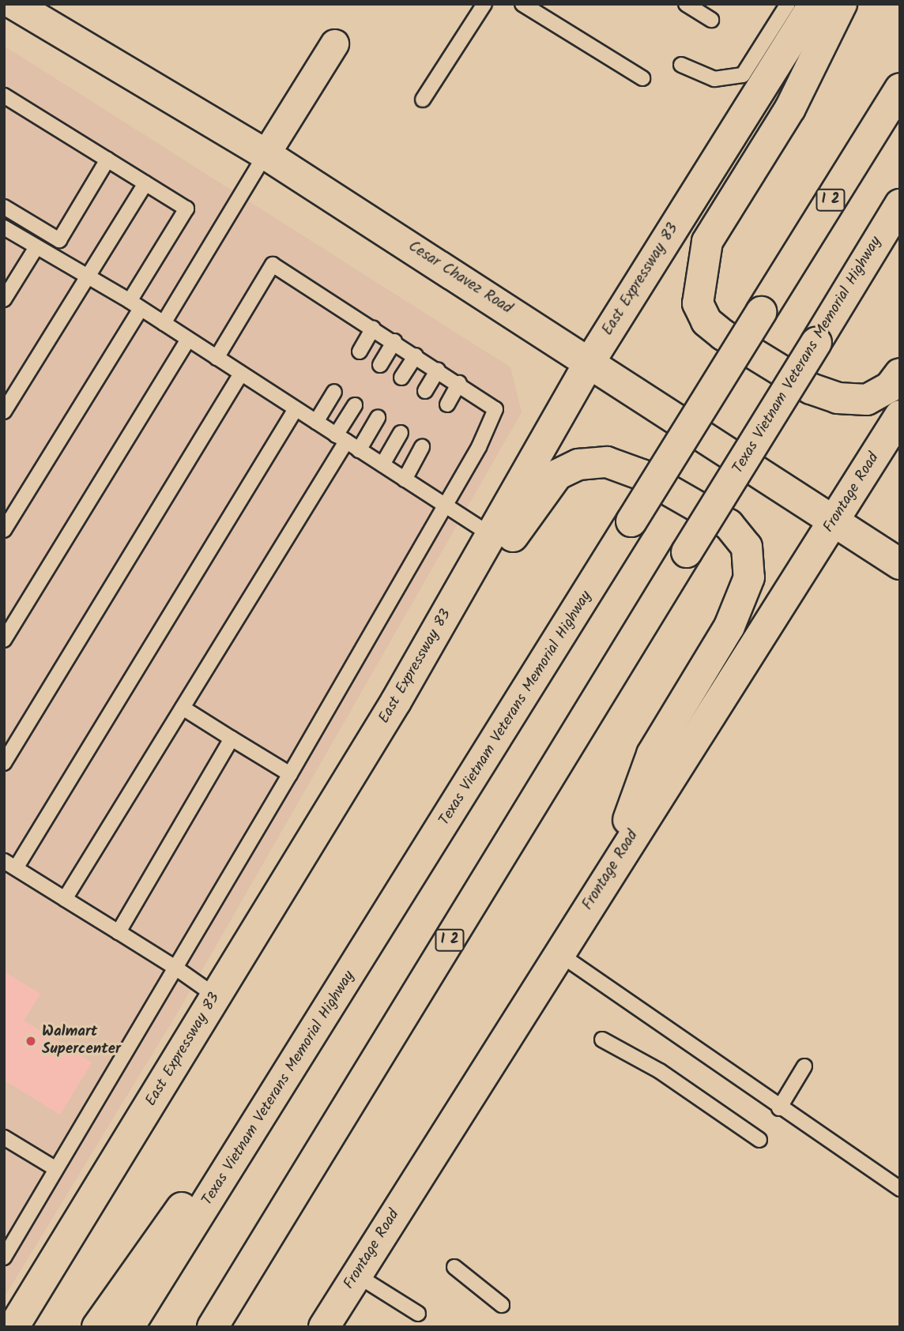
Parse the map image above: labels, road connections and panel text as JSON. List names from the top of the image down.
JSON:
{
  "streets": {
    "main road": [
      "I 2",
      "Cesar Chavez Road",
      "East Expressway 83",
      "Texas Vietnam Veterans Memorial Highway",
      "Frontage Road"
    ]
  },
  "crossings": [
    ["Cesar Chavez Road", "East Expressway 83"],
    ["Cesar Chavez Road", "Frontage Road"]
  ],
  "places": ["Walmart Supercenter"]
}
